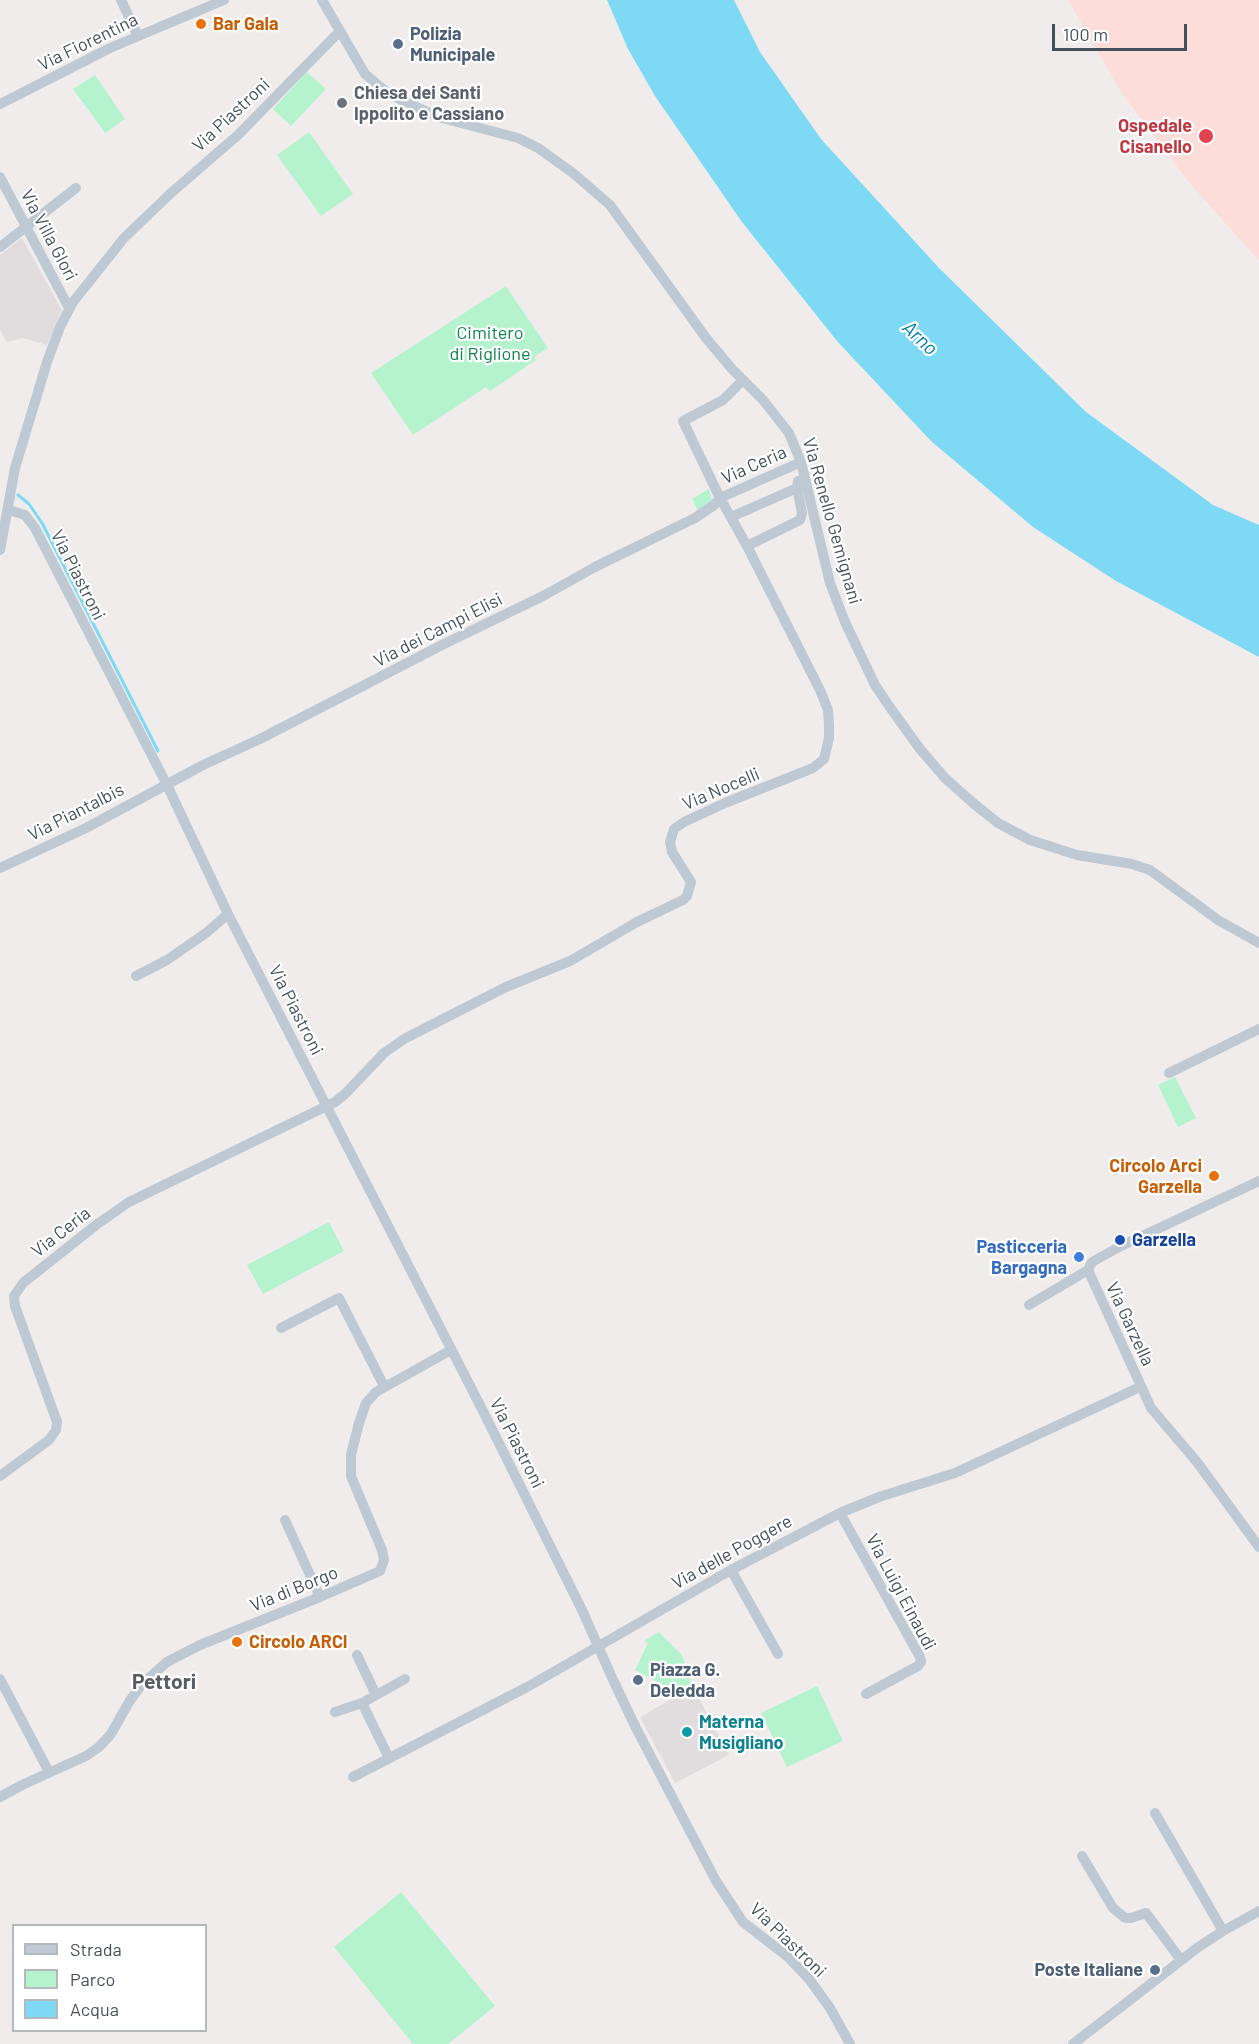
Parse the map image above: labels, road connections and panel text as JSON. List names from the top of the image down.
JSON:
{
  "streets": {
    "street": [
      "Via Fiorentina",
      "Via Piastroni",
      "Via Villa Glori",
      "Via Ceria",
      "Via Renello Gemignani",
      "Via dei Campi Elisi",
      "Via Nocelli",
      "Via Piantalbis",
      "Via Garzella",
      "Via delle Poggere",
      "Via di Borgo",
      "Via Luigi Einaudi"
    ]
  },
  "crossings": [
    ["Via Piastroni", "Via Villa Glori"],
    ["Via Piastroni", "Via Ceria"],
    ["Via Piastroni", "Via Renello Gemignani"],
    ["Via Piastroni", "Via dei Campi Elisi"],
    ["Via Piastroni", "Via Nocelli"],
    ["Via Piastroni", "Via Piantalbis"],
    ["Via Piastroni", "Via delle Poggere"],
    ["Via Piastroni", "Via di Borgo"],
    ["Via Ceria", "Via Renello Gemignani"],
    ["Via Ceria", "Via dei Campi Elisi"],
    ["Via Ceria", "Via Nocelli"],
    ["Via Renello Gemignani", "Via Nocelli"],
    ["Via dei Campi Elisi", "Via Nocelli"],
    ["Via dei Campi Elisi", "Via Piantalbis"],
    ["Via Garzella", "Via delle Poggere"],
    ["Via delle Poggere", "Via Luigi Einaudi"]
  ],
  "districts": ["Pettori"],
  "water": ["Arno"],
  "parks": ["Cimitero di Riglione"],
  "places": [
    "Bar Gala",
    "Polizia Municipale",
    "Chiesa dei Santi Ippolito e Cassiano",
    "Ospedale Cisanello",
    "Circolo Arci Garzella",
    "Garzella",
    "Pasticceria Bargagna",
    "Circolo ARCI",
    "Piazza G. Deledda",
    "Materna Musigliano",
    "Poste Italiane"
  ],
  "legend": ["Strada", "Parco", "Acqua"],
  "scale_bar": "100 m"
}
